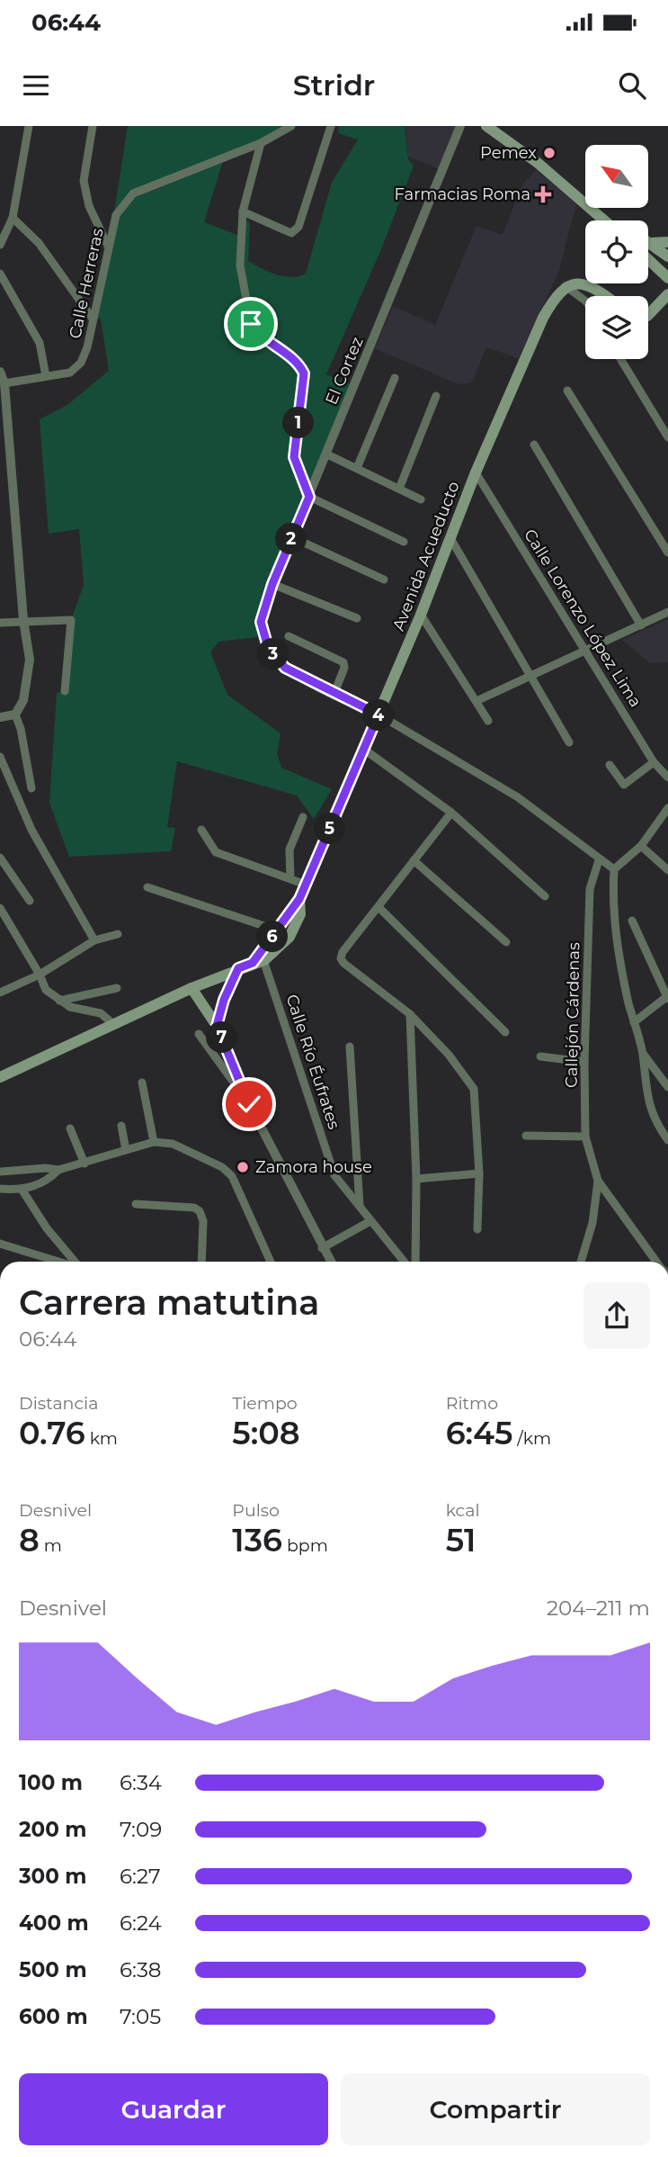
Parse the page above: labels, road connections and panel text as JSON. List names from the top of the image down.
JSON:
{
  "streets": {
    "main road": ["Avenida Acueducto"],
    "street": [
      "Calle Herreras",
      "El Cortez",
      "Calle Lorenzo López Lima",
      "Callejón Cárdenas",
      "Calle Río Éufrates"
    ]
  },
  "crossings": [
    ["El Cortez", "Avenida Acueducto"],
    ["Avenida Acueducto", "Calle Lorenzo López Lima"],
    ["Avenida Acueducto", "Calle Río Éufrates"]
  ],
  "places": {
    "other": ["Pemex", "Zamora house"],
    "health": ["Farmacias Roma"]
  },
  "north": "top left",
  "page": {
    "status": "06:44",
    "header": "Stridr",
    "pins": [
      "1",
      "2",
      "3",
      "4",
      "5",
      "6",
      "7"
    ],
    "heading": ["Carrera matutina", "06:44"],
    "stats": [
      ["Distancia", "0.76 km"],
      ["Tiempo", "5:08"],
      ["Ritmo", "6:45 /km"],
      ["Desnivel", "8 m"],
      ["Pulso", "136 bpm"],
      ["kcal", "51"]
    ],
    "chart": ["Desnivel", "204–211 m"],
    "list": [
      {
        "name": "100 m",
        "note": "6:34"
      },
      {
        "name": "200 m",
        "note": "7:09"
      },
      {
        "name": "300 m",
        "note": "6:27"
      },
      {
        "name": "400 m",
        "note": "6:24"
      },
      {
        "name": "500 m",
        "note": "6:38"
      },
      {
        "name": "600 m",
        "note": "7:05"
      }
    ],
    "buttons": ["Guardar", "Compartir"]
  }
}
